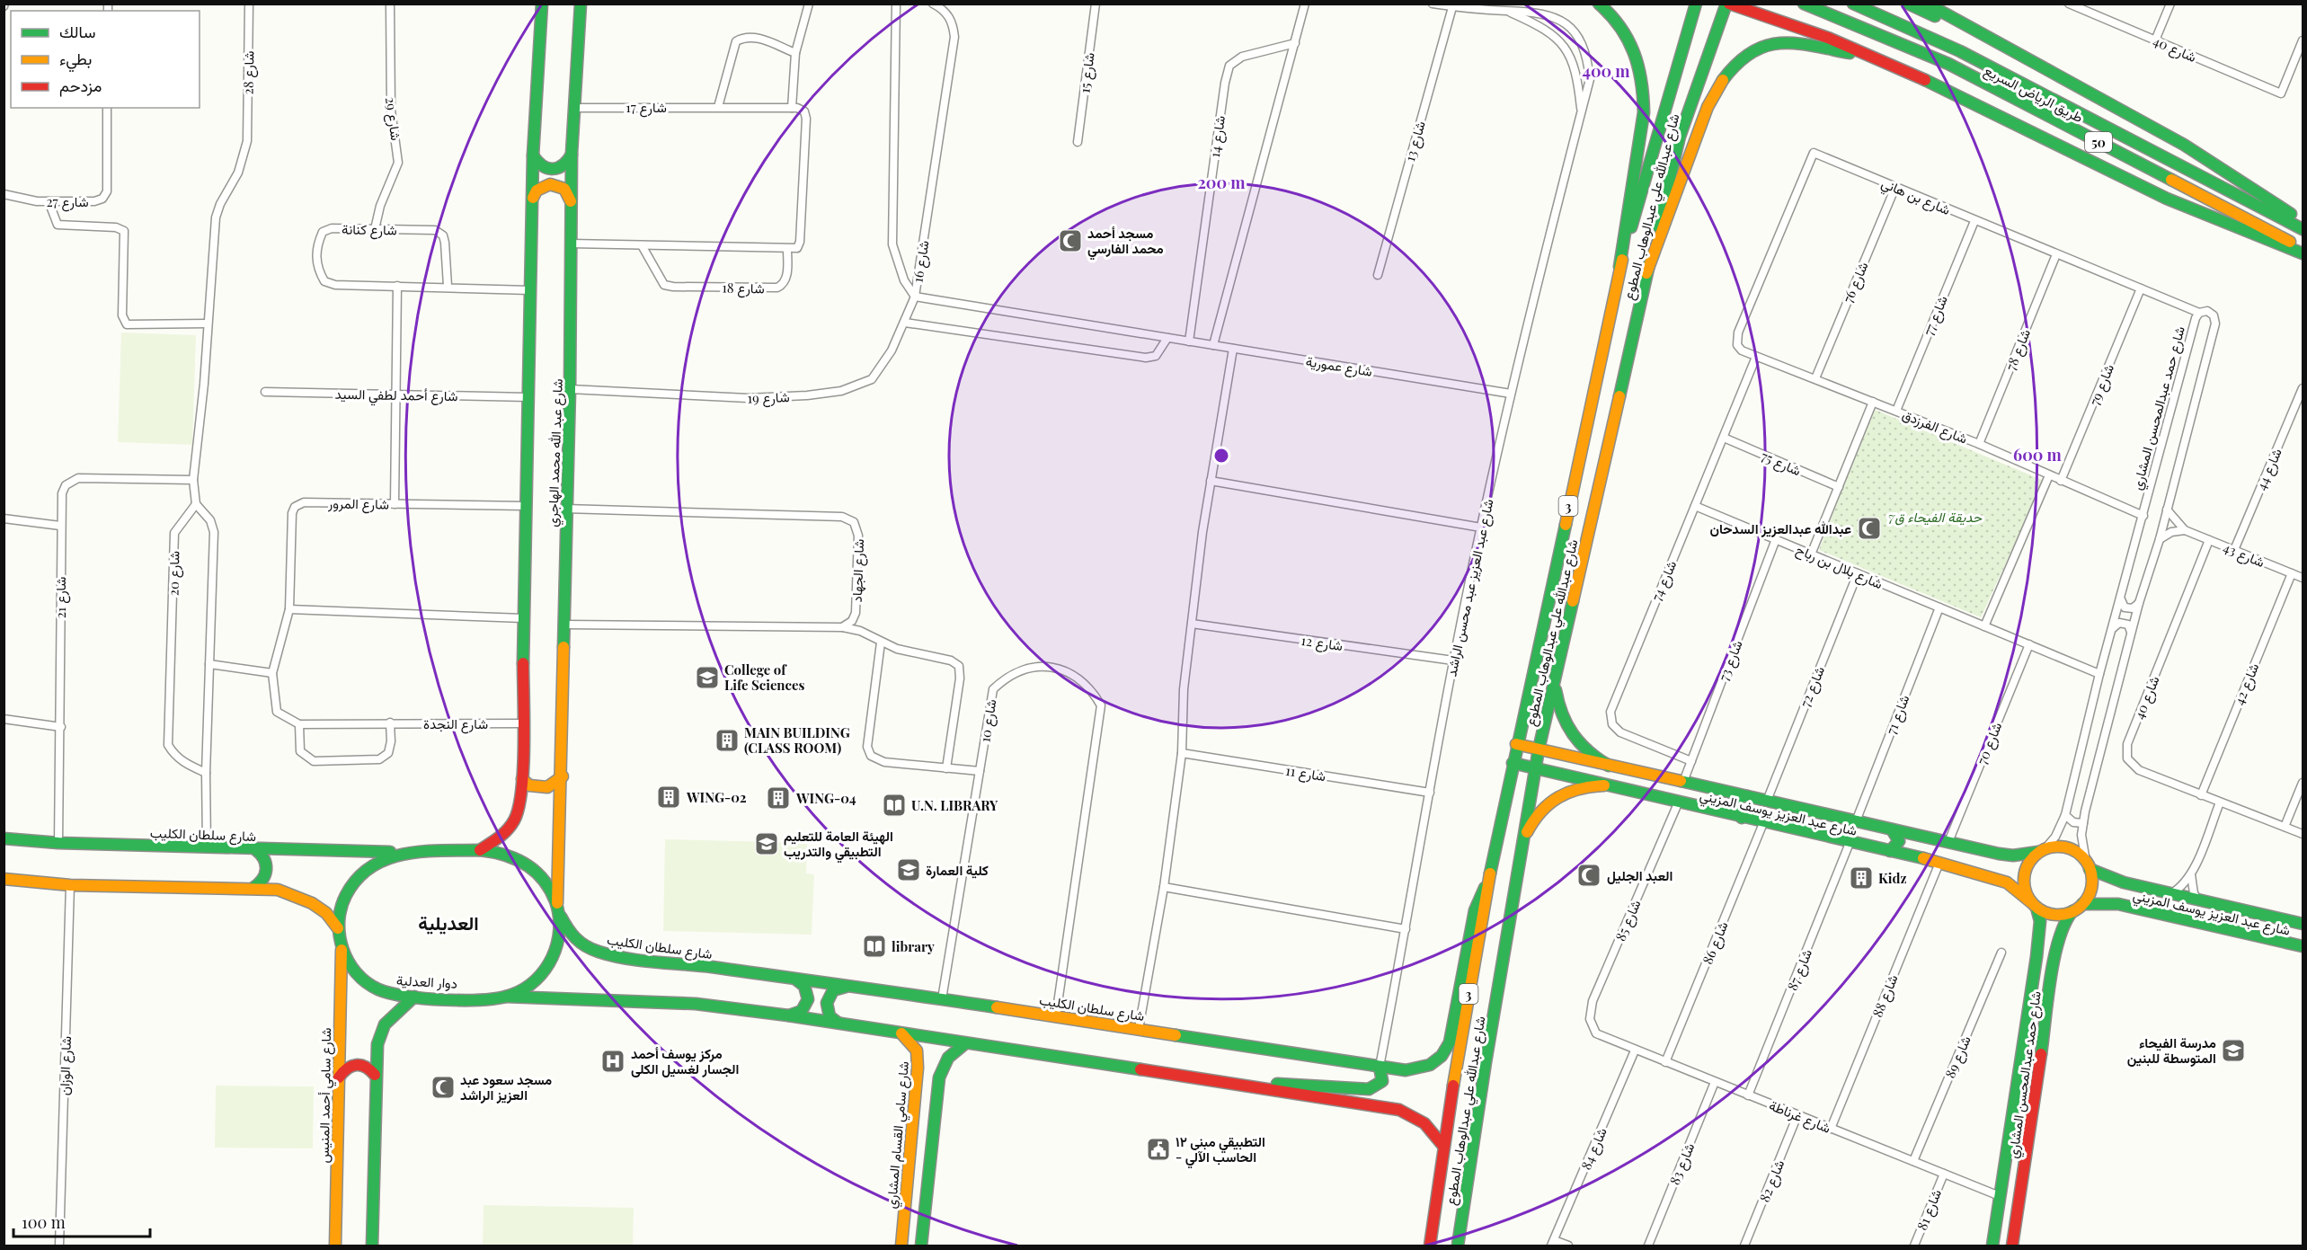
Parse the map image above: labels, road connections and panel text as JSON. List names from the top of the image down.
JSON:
{
  "streets": {
    "main road": [
      "طريق الرياض السريع",
      "50",
      "شارع عبدالله علي عبدالوهاب المطوع",
      "شارع حمد عبدالمحسن المشاري",
      "شارع عبد الله محمد الهاجري",
      "3",
      "شارع عبد العزيز يوسف المزيني",
      "شارع سلطان الكليب",
      "دوار العدلية",
      "شارع سامي أحمد المنيس",
      "شارع سامي القسام المشاري"
    ],
    "street": [
      "شارع 40",
      "شارع 28",
      "شارع 15",
      "شارع 17",
      "شارع 29",
      "شارع 14",
      "شارع 13",
      "شارع بن هاني",
      "شارع 27",
      "شارع كنانة",
      "شارع 16",
      "شارع 76",
      "شارع 18",
      "شارع 77",
      "شارع 78",
      "شارع عمورية",
      "شارع 79",
      "شارع أحمد لطفي السيد",
      "شارع 19",
      "شارع الفرزدق",
      "شارع 75",
      "شارع 44",
      "شارع المرور",
      "شارع 43",
      "شارع بلال بن رباح",
      "شارع الجهاد",
      "شارع 20",
      "شارع 74",
      "شارع عبد العزيز عبد محسن الراشد",
      "شارع 21",
      "شارع 12",
      "شارع 73",
      "شارع 42",
      "شارع 72",
      "شارع 71",
      "شارع 10",
      "شارع النجدة",
      "شارع 70",
      "شارع 11",
      "شارع 85",
      "شارع 86",
      "شارع 87",
      "شارع 88",
      "شارع 89",
      "شارع الوزان",
      "شارع غرناطة",
      "شارع 84",
      "شارع 83",
      "شارع 82",
      "شارع 81"
    ]
  },
  "crossings": [
    ["شارع 40", "شارع 43"],
    ["شارع 40", "شارع 42"],
    ["شارع 28", "شارع 20"],
    ["شارع 28", "شارع 21"],
    ["شارع 17", "شارع عبد الله محمد الهاجري"],
    ["شارع 29", "شارع كنانة"],
    ["شارع 14", "شارع عمورية"],
    ["شارع 13", "شارع عبد العزيز عبد محسن الراشد"],
    ["شارع بن هاني", "شارع 76"],
    ["شارع بن هاني", "شارع 77"],
    ["شارع بن هاني", "شارع 78"],
    ["شارع بن هاني", "شارع 79"],
    ["شارع بن هاني", "شارع حمد عبدالمحسن المشاري"],
    ["شارع بن هاني", "شارع الفرزدق"],
    ["شارع عبدالله علي عبدالوهاب المطوع", "شارع عبد العزيز يوسف المزيني"],
    ["شارع عبدالله علي عبدالوهاب المطوع", "شارع سلطان الكليب"],
    ["شارع كنانة", "شارع عبد الله محمد الهاجري"],
    ["شارع 16", "شارع عمورية"],
    ["شارع 16", "شارع 19"],
    ["شارع 76", "شارع الفرزدق"],
    ["شارع 77", "شارع الفرزدق"],
    ["شارع 78", "شارع الفرزدق"],
    ["شارع عمورية", "شارع 19"],
    ["شارع عمورية", "شارع عبد العزيز عبد محسن الراشد"],
    ["شارع 79", "شارع الفرزدق"],
    ["شارع أحمد لطفي السيد", "شارع عبد الله محمد الهاجري"],
    ["شارع 19", "شارع عبد الله محمد الهاجري"],
    ["شارع حمد عبدالمحسن المشاري", "شارع الفرزدق"],
    ["شارع حمد عبدالمحسن المشاري", "شارع 43"],
    ["شارع حمد عبدالمحسن المشاري", "شارع بلال بن رباح"],
    ["شارع حمد عبدالمحسن المشاري", "شارع عبد العزيز يوسف المزيني"],
    ["شارع حمد عبدالمحسن المشاري", "شارع غرناطة"],
    ["شارع الفرزدق", "شارع 74"],
    ["شارع عبد الله محمد الهاجري", "شارع المرور"],
    ["شارع عبد الله محمد الهاجري", "شارع الجهاد"],
    ["شارع عبد الله محمد الهاجري", "شارع النجدة"],
    ["شارع عبد الله محمد الهاجري", "دوار العدلية"],
    ["شارع 75", "شارع 74"],
    ["شارع 44", "شارع 43"],
    ["شارع المرور", "شارع النجدة"],
    ["شارع 43", "شارع 42"],
    ["شارع بلال بن رباح", "شارع 74"],
    ["شارع بلال بن رباح", "شارع 73"],
    ["شارع بلال بن رباح", "شارع 72"],
    ["شارع بلال بن رباح", "شارع 71"],
    ["شارع بلال بن رباح", "شارع 70"],
    ["شارع 74", "شارع 73"],
    ["شارع عبد العزيز عبد محسن الراشد", "شارع 12"],
    ["شارع عبد العزيز عبد محسن الراشد", "شارع 11"],
    ["شارع عبد العزيز عبد محسن الراشد", "شارع سلطان الكليب"],
    ["شارع 21", "شارع سلطان الكليب"],
    ["شارع 73", "شارع عبد العزيز يوسف المزيني"],
    ["شارع 72", "شارع عبد العزيز يوسف المزيني"],
    ["شارع 71", "شارع عبد العزيز يوسف المزيني"],
    ["شارع 10", "شارع سلطان الكليب"],
    ["شارع 70", "شارع عبد العزيز يوسف المزيني"],
    ["شارع عبد العزيز يوسف المزيني", "شارع 85"],
    ["شارع عبد العزيز يوسف المزيني", "شارع 86"],
    ["شارع عبد العزيز يوسف المزيني", "شارع 87"],
    ["شارع عبد العزيز يوسف المزيني", "شارع 88"],
    ["شارع سلطان الكليب", "دوار العدلية"],
    ["شارع 85", "شارع غرناطة"],
    ["شارع 86", "شارع غرناطة"],
    ["شارع 87", "شارع غرناطة"],
    ["دوار العدلية", "شارع سامي أحمد المنيس"],
    ["شارع 88", "شارع غرناطة"],
    ["شارع 89", "شارع غرناطة"],
    ["شارع غرناطة", "شارع 84"],
    ["شارع غرناطة", "شارع 83"],
    ["شارع غرناطة", "شارع 82"],
    ["شارع غرناطة", "شارع 81"]
  ],
  "districts": ["العديلية"],
  "parks": ["حديقة الفيحاء ق7"],
  "places": {
    "mosque": [
      "مسجد أحمد محمد الفارسي",
      "عبدالله عبدالعزيز السدحان",
      "العبد الجليل",
      "مسجد سعود عبد العزيز الراشد"
    ],
    "school or university": [
      "College of Life Sciences",
      "الهيئة العامة للتعليم التطبيقي والتدريب",
      "كلية العمارة",
      "مدرسة الفيحاء المتوسطة للبنين"
    ],
    "building": [
      "MAIN BUILDING (CLASS ROOM)",
      "WING-02",
      "WING-04",
      "Kidz"
    ],
    "library": ["U.N. LIBRARY", "library"],
    "hospital": ["مركز يوسف أحمد الجسار لغسيل الكلى"],
    "public building": ["التطبيقي مبنى ١٢ - الحاسب الآلي"]
  },
  "legend": ["سالك", "بطيء", "مزدحم"],
  "scale_bar": "100 m",
  "rings": ["400 m", "200 m", "600 m"]
}
